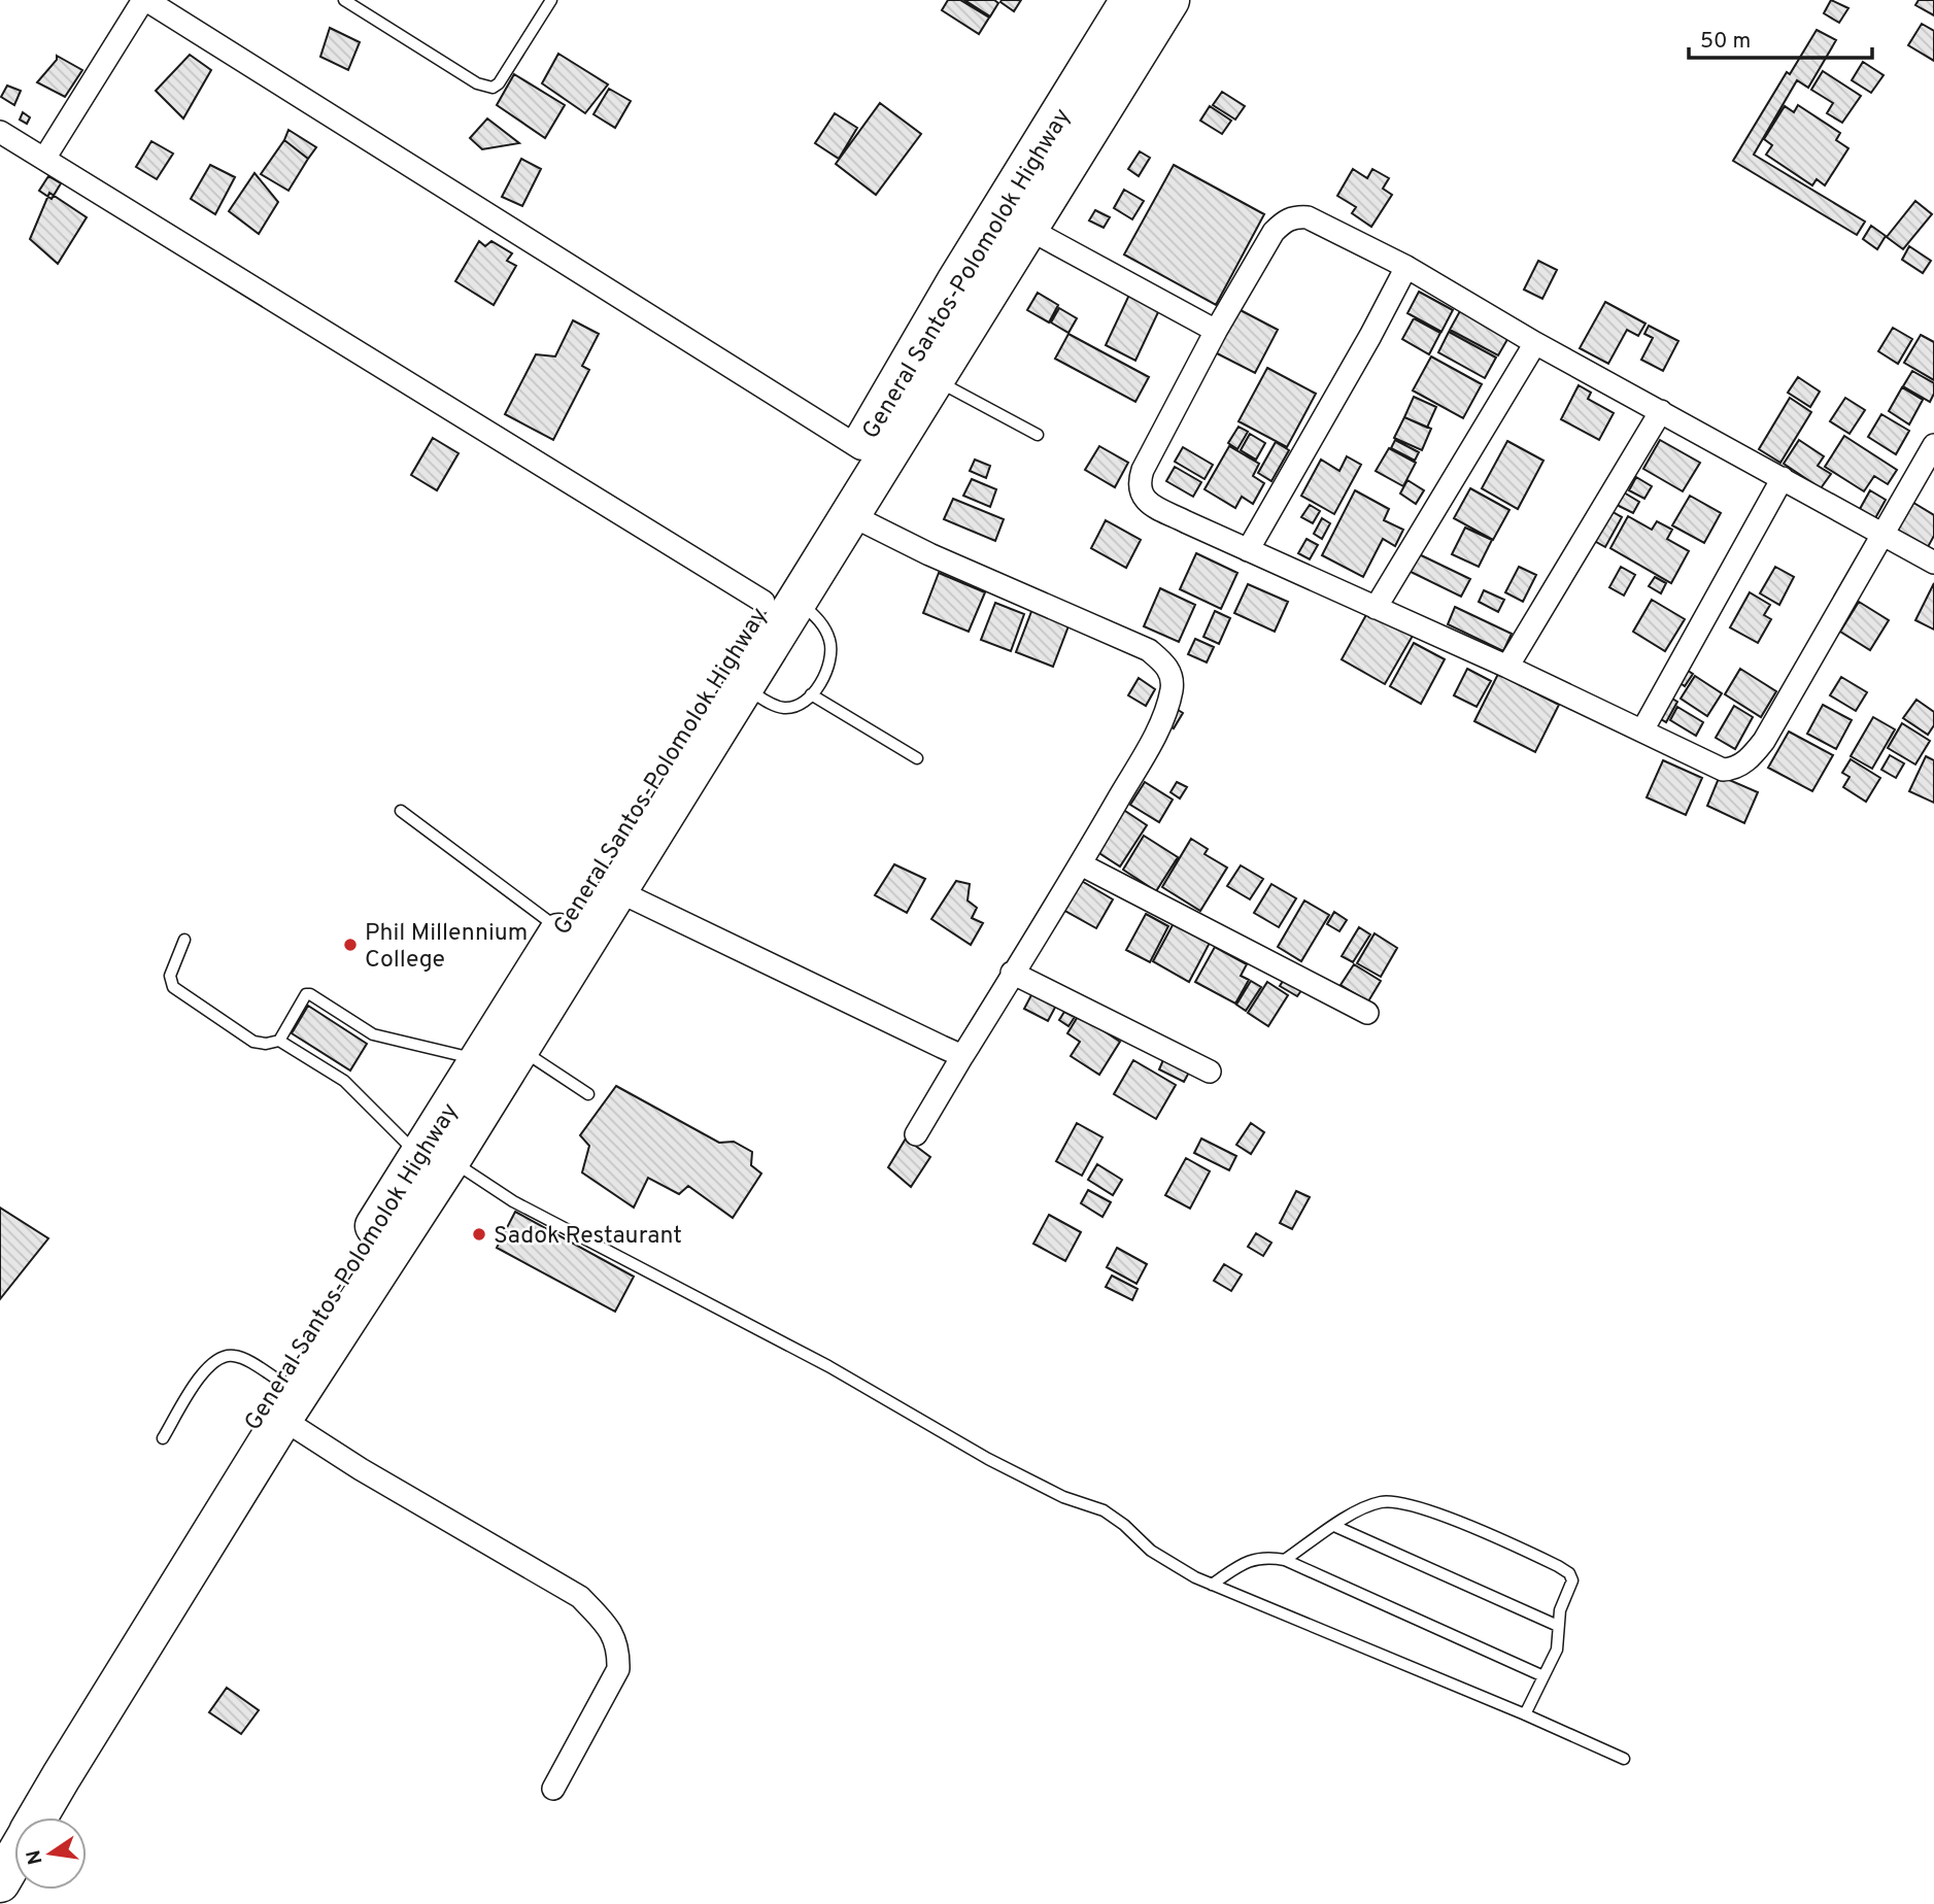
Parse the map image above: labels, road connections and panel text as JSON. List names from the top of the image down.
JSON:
{
  "streets": {
    "highway": ["General Santos-Polomolok Highway"]
  },
  "places": ["Phil Millennium College", "Sadok Restaurant"],
  "scale_bar": "50 m",
  "north": "left"
}
